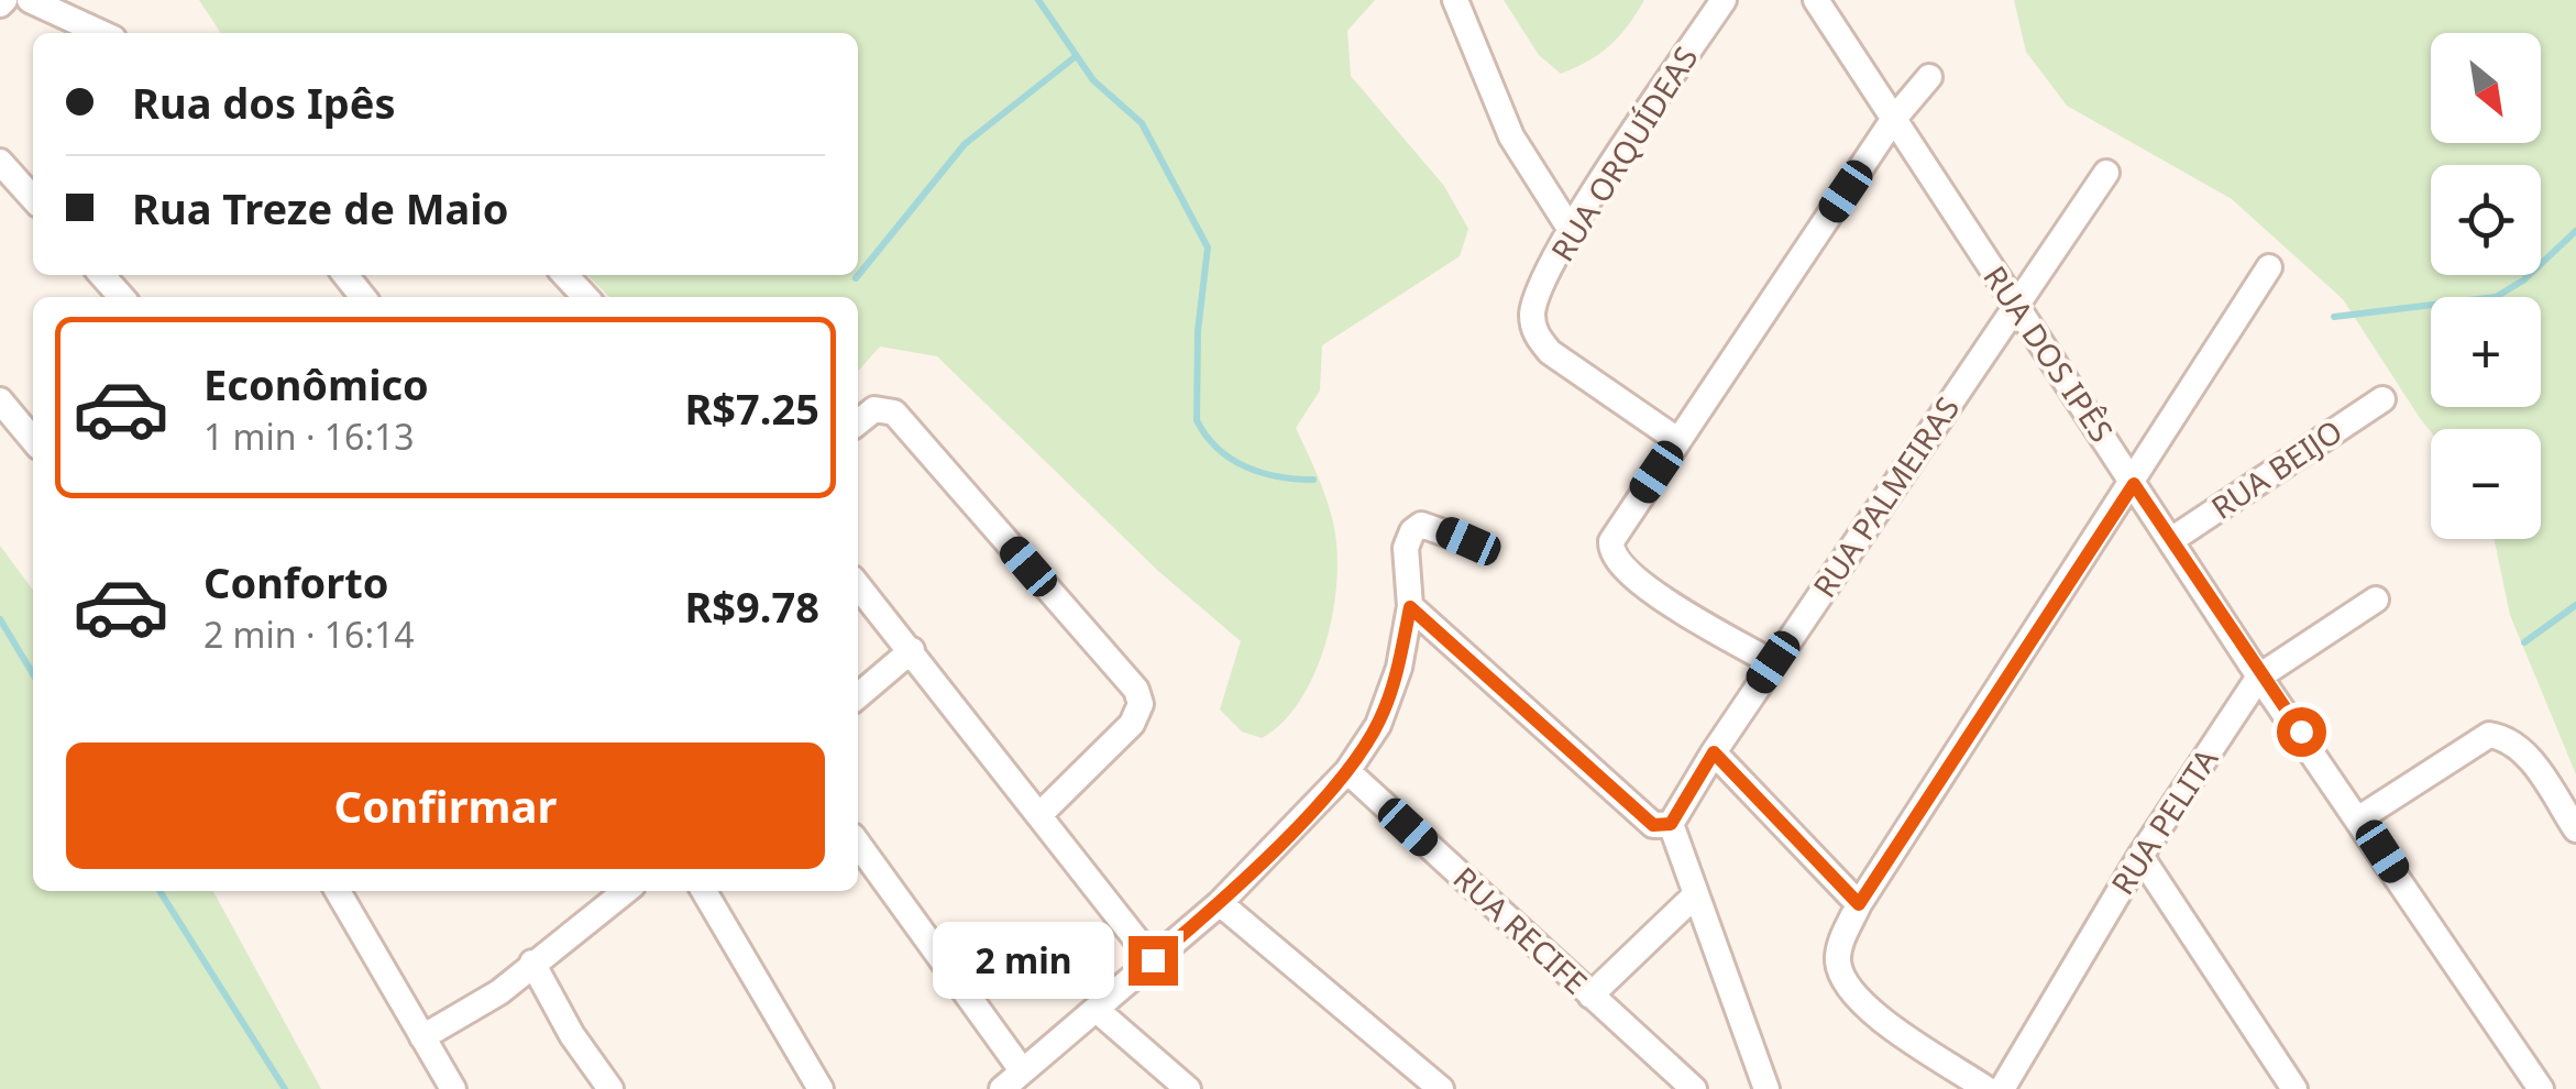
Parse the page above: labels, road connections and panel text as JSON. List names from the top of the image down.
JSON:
{
  "streets": {
    "street": [
      "RUA ORQUÍDEAS",
      "RUA DOS IPÊS",
      "RUA BEIJO",
      "RUA PALMEIRAS",
      "RUA PELITA",
      "RUA RECIFE"
    ]
  },
  "crossings": [
    ["RUA DOS IPÊS", "RUA BEIJO"],
    ["RUA DOS IPÊS", "RUA PALMEIRAS"],
    ["RUA DOS IPÊS", "RUA PELITA"]
  ],
  "north": "bottom right",
  "page": {
    "map_buttons": ["+", "−"],
    "banner": ["Rua dos Ipês", "Rua Treze de Maio"],
    "list": [
      {
        "name": "Econômico",
        "note": "1 min · 16:13",
        "value": "R$7.25"
      },
      {
        "name": "Conforto",
        "note": "2 min · 16:14",
        "value": "R$9.78"
      }
    ],
    "buttons": "Confirmar",
    "bubble": "2 min"
  }
}
